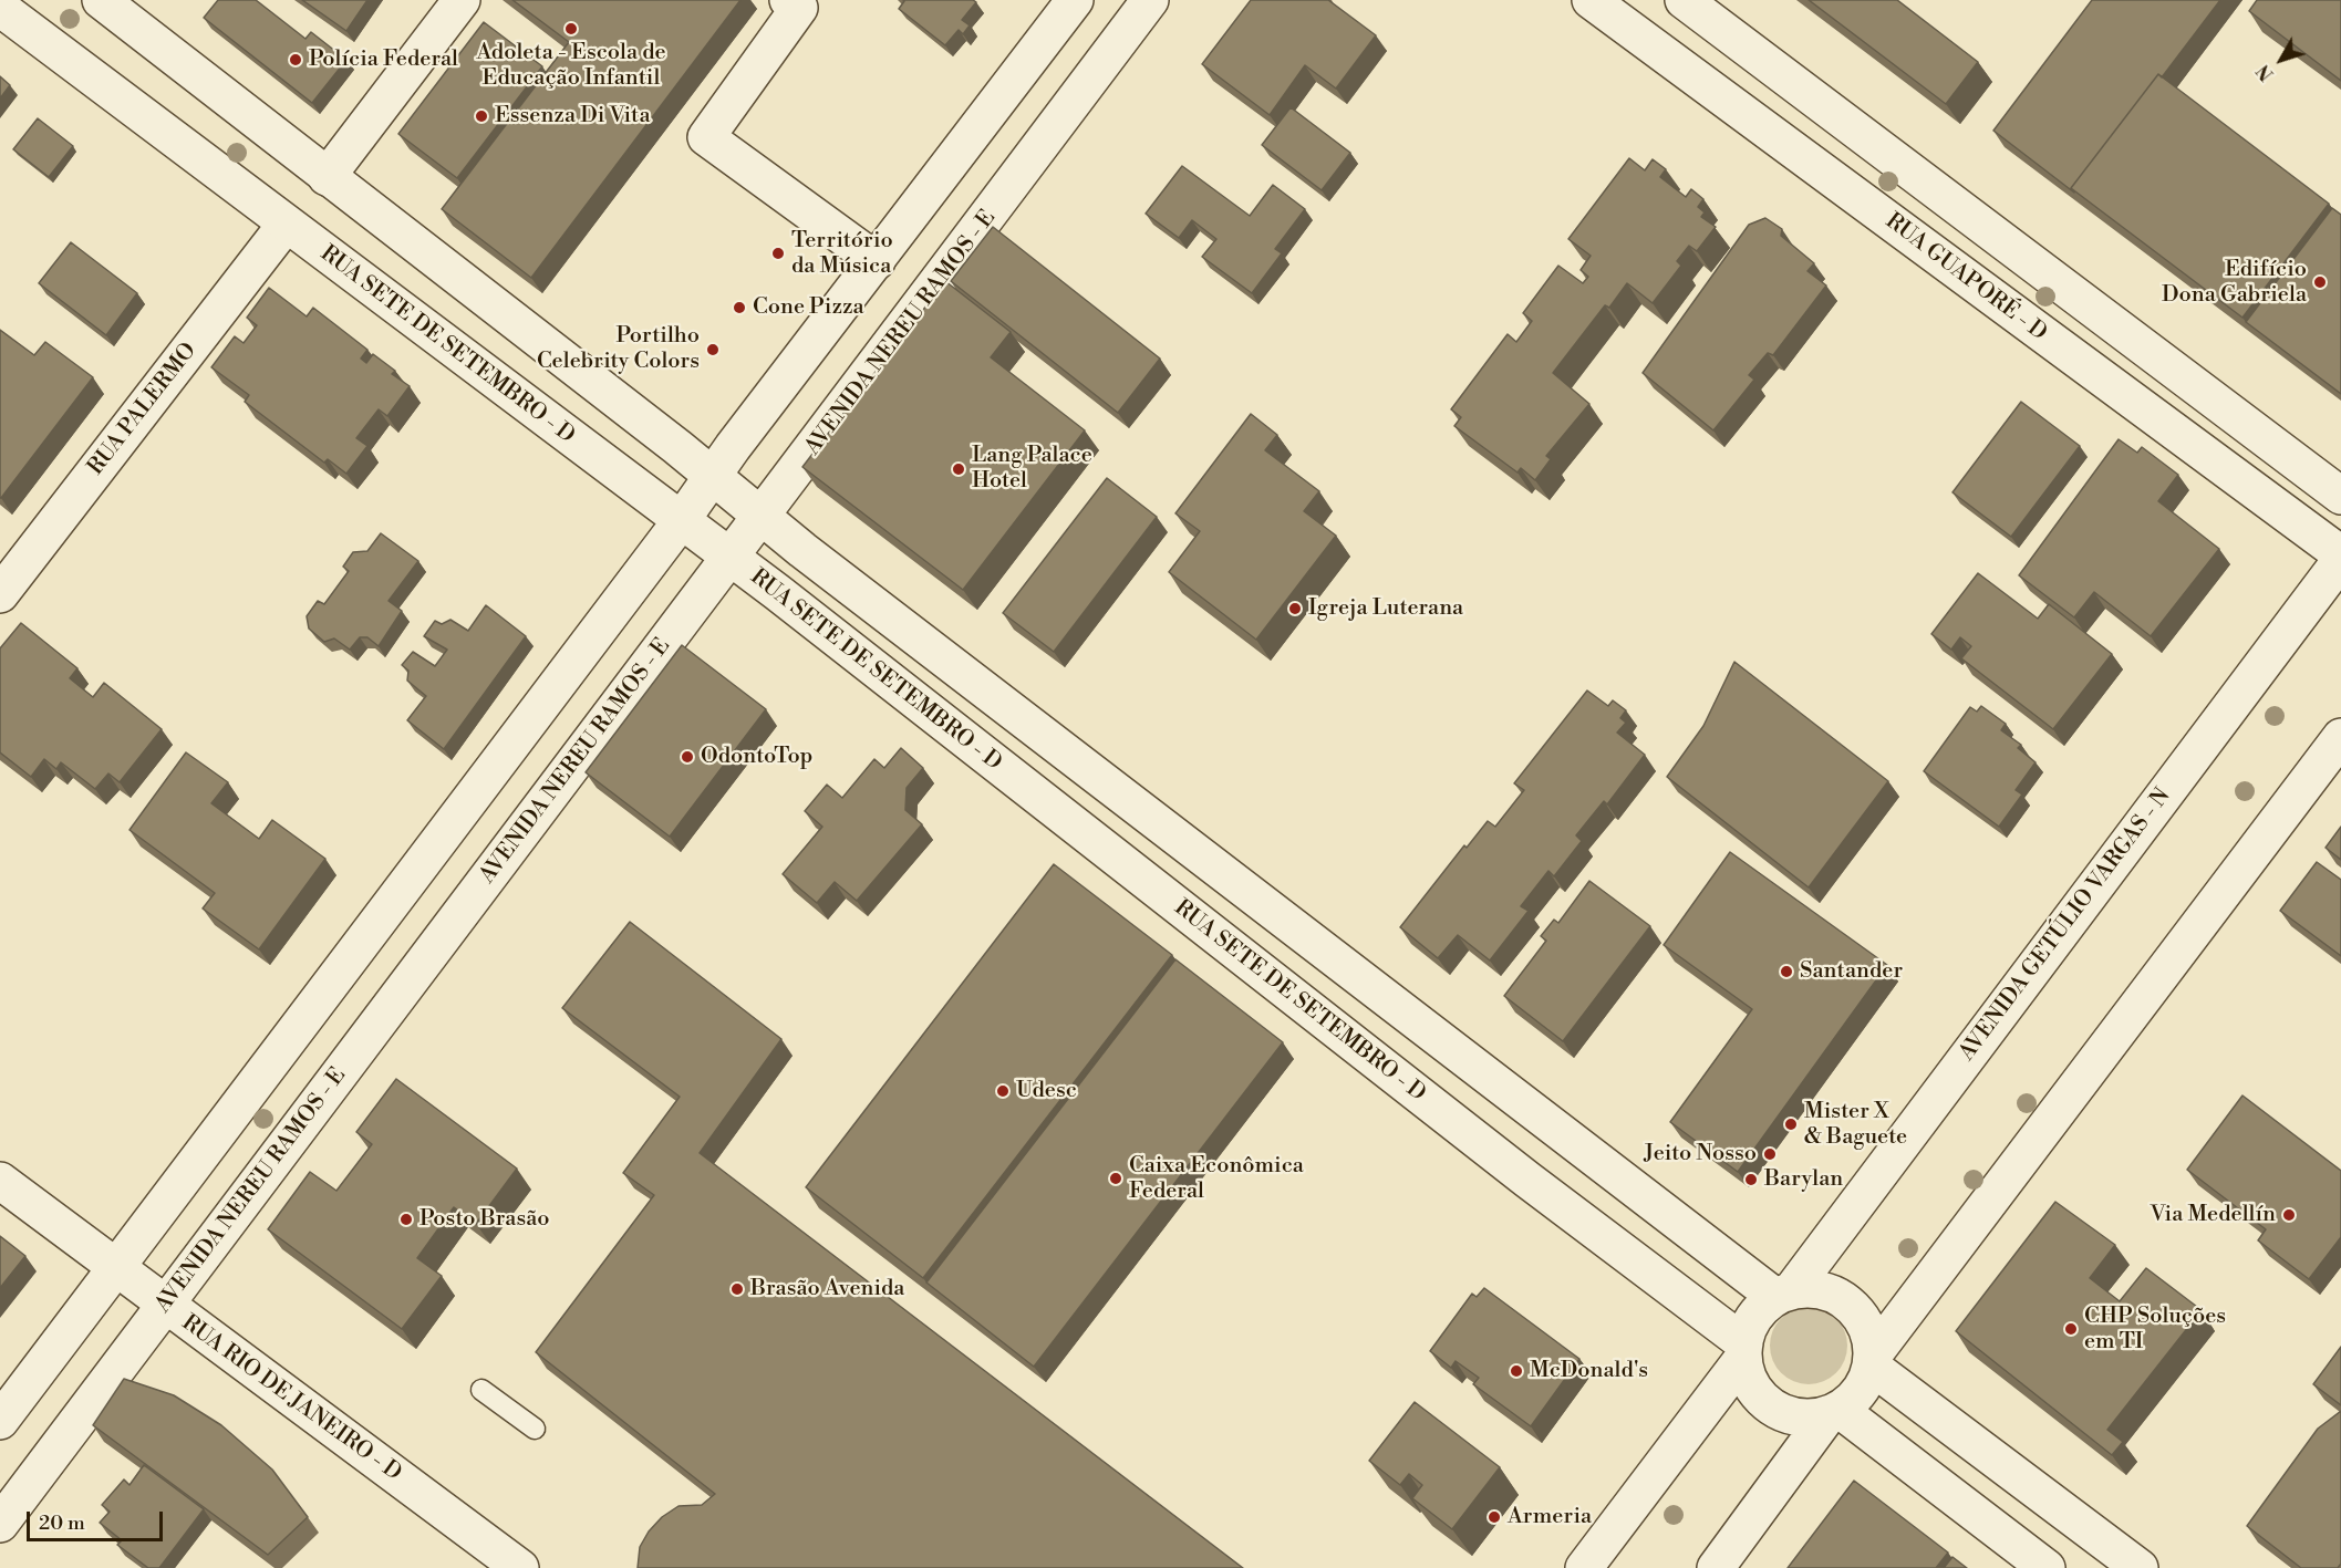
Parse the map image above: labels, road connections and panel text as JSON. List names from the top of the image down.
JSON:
{
  "streets": {
    "street": [
      "RUA GUAPORÉ - D",
      "AVENIDA NEREU RAMOS - E",
      "RUA SETE DE SETEMBRO - D",
      "RUA PALERMO",
      "AVENIDA GETÚLIO VARGAS - N",
      "RUA RIO DE JANEIRO - D"
    ]
  },
  "crossings": [
    ["RUA GUAPORÉ - D", "AVENIDA GETÚLIO VARGAS - N"],
    ["AVENIDA NEREU RAMOS - E", "RUA SETE DE SETEMBRO - D"],
    ["AVENIDA NEREU RAMOS - E", "RUA RIO DE JANEIRO - D"],
    ["RUA SETE DE SETEMBRO - D", "RUA PALERMO"],
    ["RUA SETE DE SETEMBRO - D", "AVENIDA GETÚLIO VARGAS - N"]
  ],
  "places": [
    "Adoleta - Escola de Educação Infantil",
    "Polícia Federal",
    "Essenza Di Vita",
    "Território da Música",
    "Edifício Dona Gabriela",
    "Cone Pizza",
    "Portilho Celebrity Colors",
    "Lang Palace Hotel",
    "Igreja Luterana",
    "OdontoTop",
    "Santander",
    "Udesc",
    "Mister X & Baguete",
    "Jeito Nosso",
    "Caixa Econômica Federal",
    "Barylan",
    "Via Medellín",
    "Posto Brasão",
    "Brasão Avenida",
    "CHP Soluções em TI",
    "McDonald's",
    "Armeria"
  ],
  "scale_bar": "20 m",
  "north": "bottom left"
}
